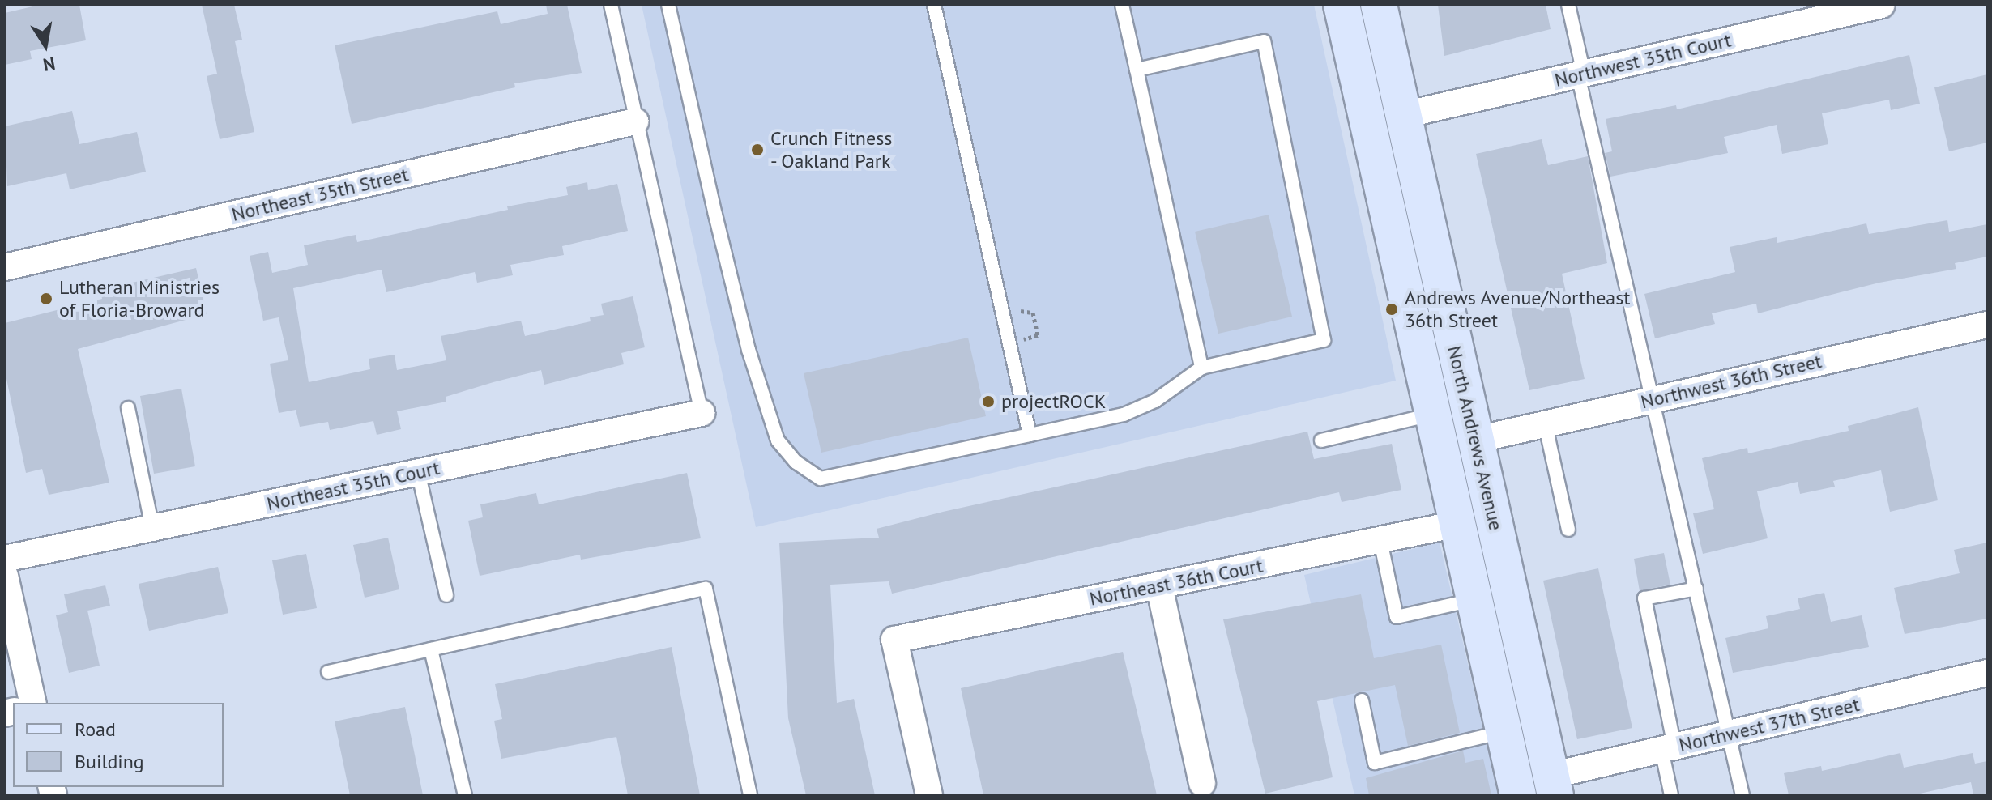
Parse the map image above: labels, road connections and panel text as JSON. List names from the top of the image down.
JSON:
{
  "streets": {
    "main road": ["North Andrews Avenue"],
    "street": [
      "Northwest 35th Court",
      "Northeast 35th Street",
      "Northwest 36th Street",
      "Northeast 35th Court",
      "Northeast 36th Court",
      "Northwest 37th Street"
    ]
  },
  "crossings": [
    ["Northwest 35th Court", "North Andrews Avenue"],
    ["Northwest 36th Street", "North Andrews Avenue"],
    ["North Andrews Avenue", "Northeast 36th Court"],
    ["North Andrews Avenue", "Northwest 37th Street"]
  ],
  "places": [
    "Crunch Fitness - Oakland Park",
    "Lutheran Ministries of Floria-Broward",
    "Andrews Avenue/Northeast 36th Street",
    "projectROCK"
  ],
  "legend": ["Road", "Building"],
  "north": "bottom"
}
